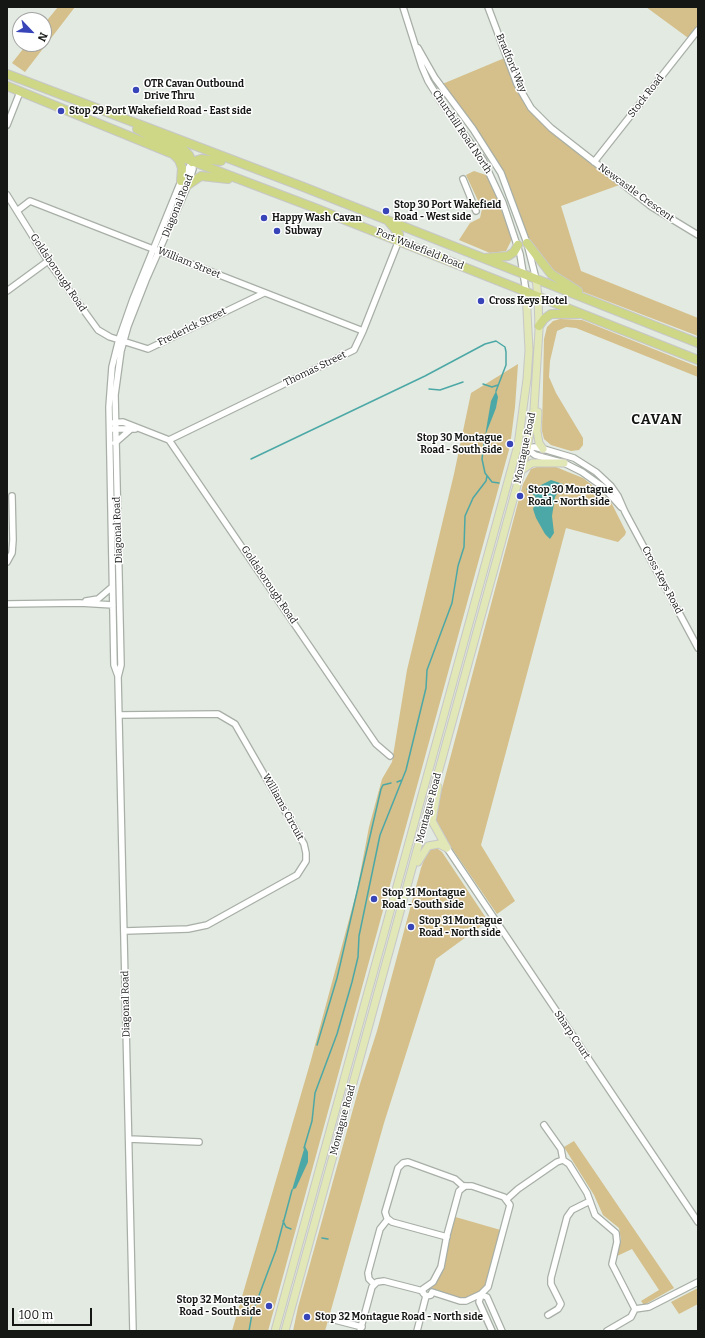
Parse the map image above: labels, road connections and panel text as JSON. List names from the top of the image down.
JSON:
{
  "streets": {
    "highway": ["Port Wakefield Road"],
    "main road": ["Montague Road"],
    "street": [
      "Bradford Way",
      "Stock Road",
      "Churchill Road North",
      "Newcastle Crescent",
      "Diagonal Road",
      "William Street",
      "Goldsborough Road",
      "Frederick Street",
      "Thomas Street",
      "Cross Keys Road",
      "Williams Circuit",
      "Sharp Court"
    ]
  },
  "crossings": [
    ["Bradford Way", "Stock Road"],
    ["Bradford Way", "Newcastle Crescent"],
    ["Stock Road", "Newcastle Crescent"],
    ["Churchill Road North", "Port Wakefield Road"],
    ["Churchill Road North", "Montague Road"],
    ["Diagonal Road", "Port Wakefield Road"],
    ["Diagonal Road", "William Street"],
    ["Diagonal Road", "Goldsborough Road"],
    ["Diagonal Road", "Frederick Street"],
    ["Diagonal Road", "Williams Circuit"],
    ["Port Wakefield Road", "Thomas Street"],
    ["Port Wakefield Road", "Montague Road"],
    ["William Street", "Goldsborough Road"],
    ["William Street", "Frederick Street"],
    ["William Street", "Thomas Street"],
    ["Goldsborough Road", "Frederick Street"],
    ["Goldsborough Road", "Thomas Street"],
    ["Montague Road", "Cross Keys Road"]
  ],
  "districts": ["CAVAN"],
  "places": [
    "OTR Cavan Outbound Drive Thru",
    "Stop 29 Port Wakefield Road - East side",
    "Stop 30 Port Wakefield Road - West side",
    "Happy Wash Cavan",
    "Subway",
    "Cross Keys Hotel",
    "Stop 30 Montague Road - South side",
    "Stop 30 Montague Road - North side",
    "Stop 31 Montague Road - South side",
    "Stop 31 Montague Road - North side",
    "Stop 32 Montague Road - South side",
    "Stop 32 Montague Road - North side"
  ],
  "scale_bar": "100 m",
  "north": "bottom right"
}
